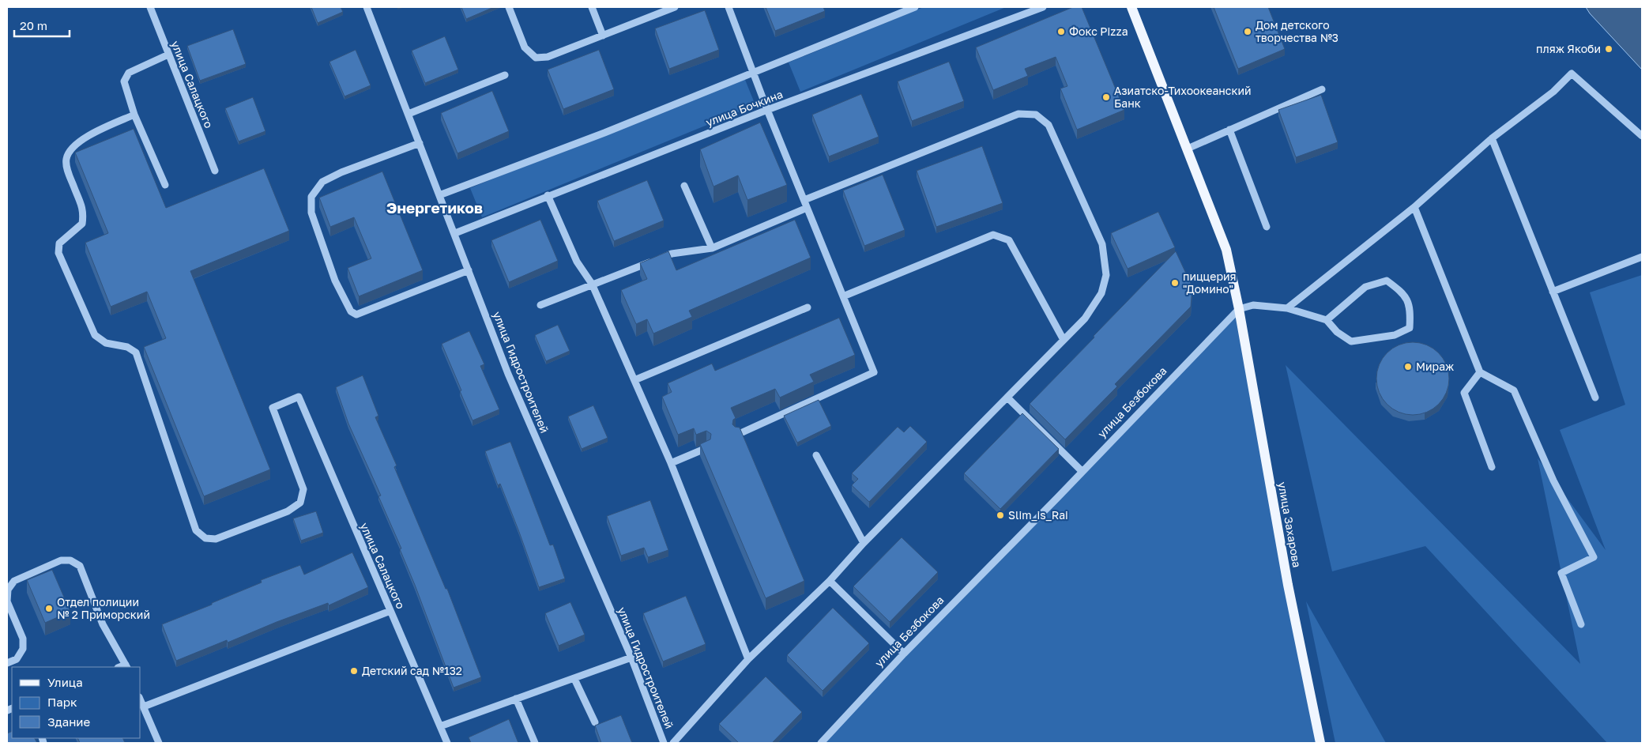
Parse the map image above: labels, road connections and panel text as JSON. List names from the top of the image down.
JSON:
{
  "streets": {
    "main road": ["улица Захарова"],
    "street": [
      "улица Салацкого",
      "улица Бочкина",
      "улица Гидростроителей",
      "улица Безбокова"
    ]
  },
  "crossings": [
    ["улица Бочкина", "улица Гидростроителей"],
    ["улица Безбокова", "улица Захарова"]
  ],
  "districts": ["Энергетиков"],
  "places": [
    "Фокс Pizza",
    "Дом детского творчества №3",
    "пляж Якоби",
    "Азиатско-Тихоокеанский Банк",
    "пиццерия \"Домино\"",
    "Мираж",
    "Slim_is_Rai",
    "Отдел полиции № 2 Приморский",
    "Детский сад №132"
  ],
  "legend": ["Улица", "Парк", "Здание"],
  "scale_bar": "20 m"
}
